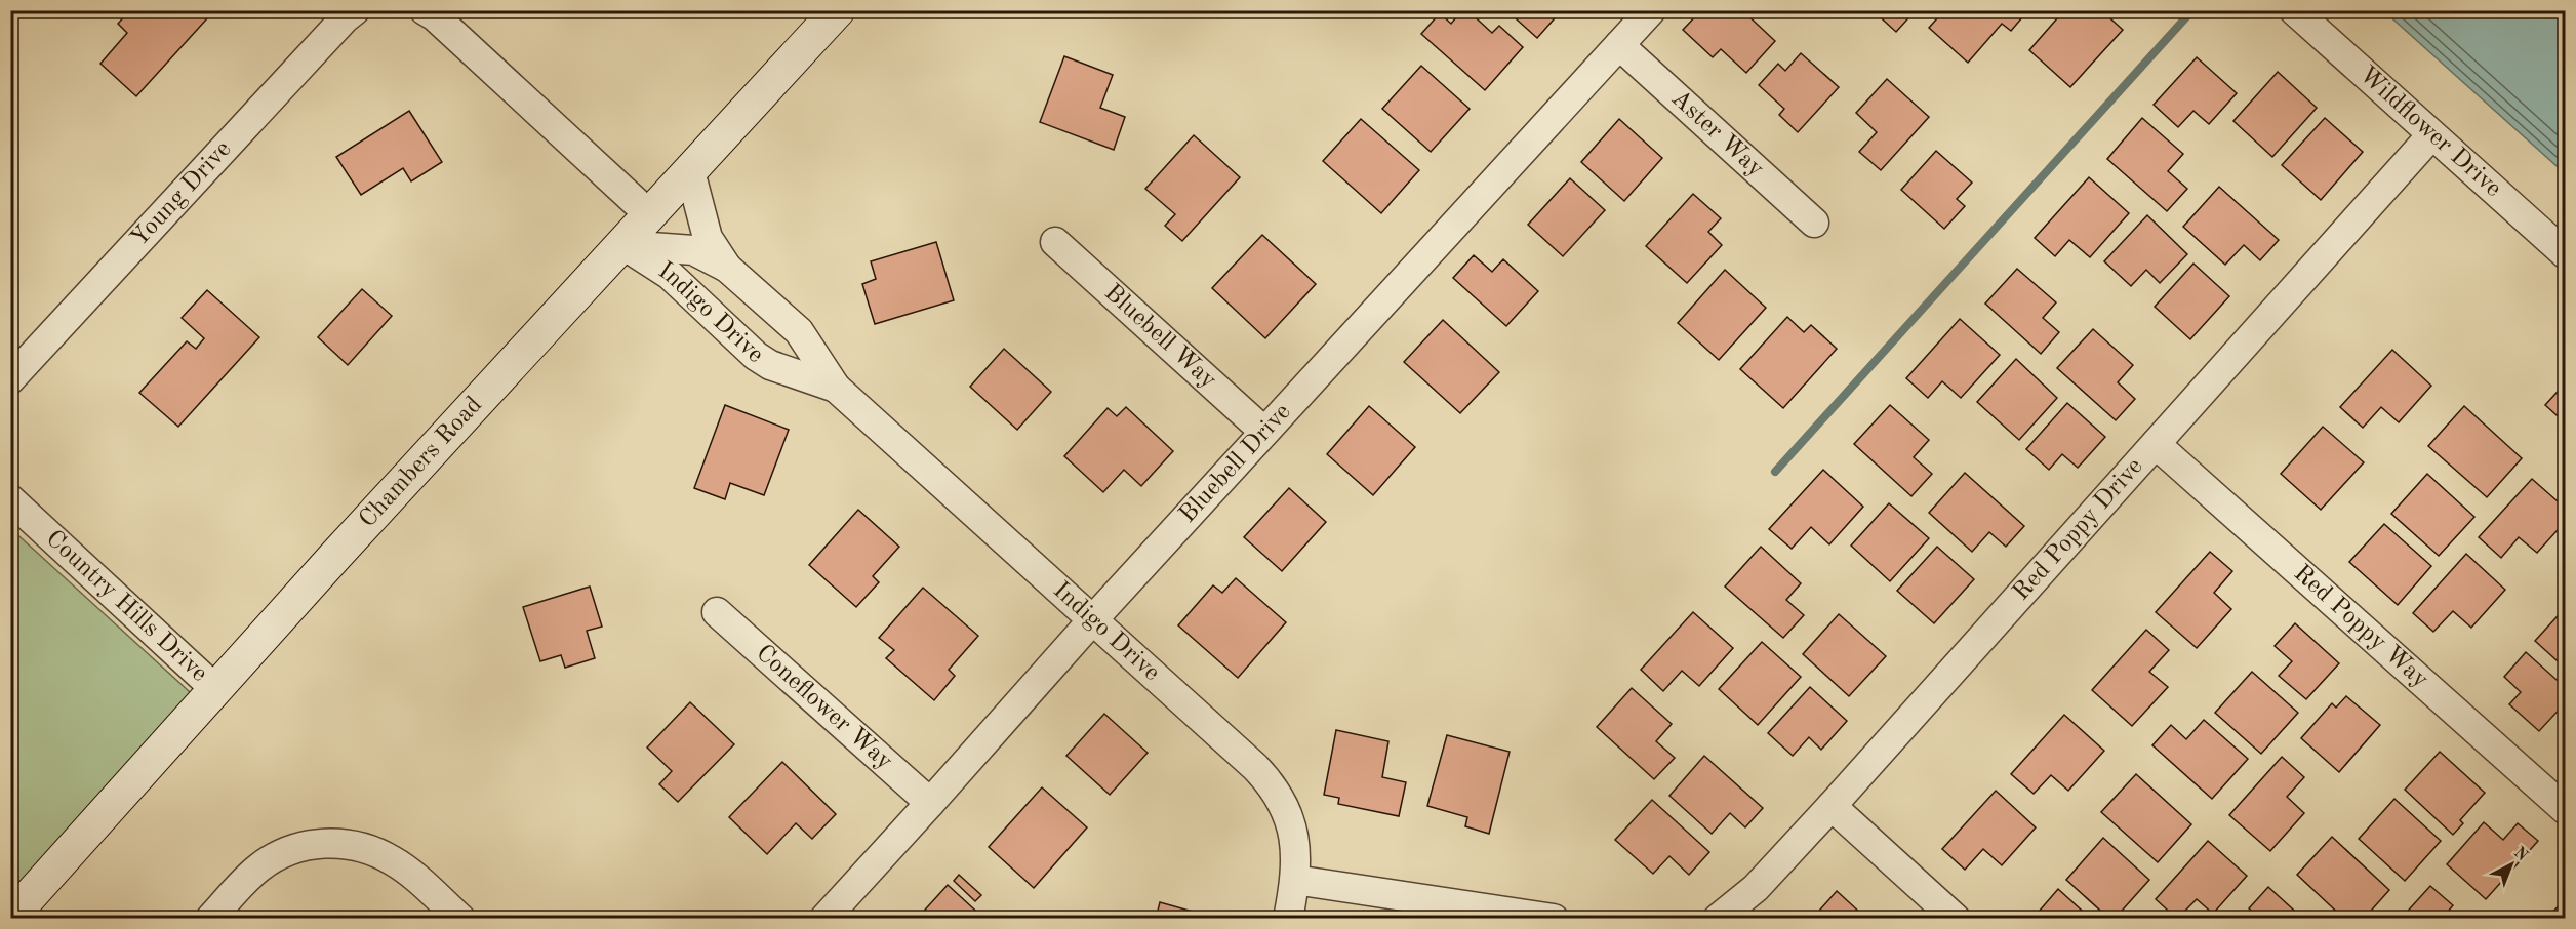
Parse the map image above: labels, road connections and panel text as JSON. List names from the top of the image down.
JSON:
{
  "streets": {
    "street": [
      "Wildflower Drive",
      "Aster Way",
      "Young Drive",
      "Indigo Drive",
      "Bluebell Way",
      "Chambers Road",
      "Bluebell Drive",
      "Red Poppy Drive",
      "Country Hills Drive",
      "Red Poppy Way",
      "Coneflower Way"
    ]
  },
  "crossings": [
    ["Wildflower Drive", "Red Poppy Drive"],
    ["Aster Way", "Bluebell Drive"],
    ["Indigo Drive", "Chambers Road"],
    ["Indigo Drive", "Bluebell Drive"],
    ["Bluebell Way", "Bluebell Drive"],
    ["Chambers Road", "Country Hills Drive"],
    ["Bluebell Drive", "Coneflower Way"],
    ["Red Poppy Drive", "Red Poppy Way"]
  ],
  "north": "top right"
}
